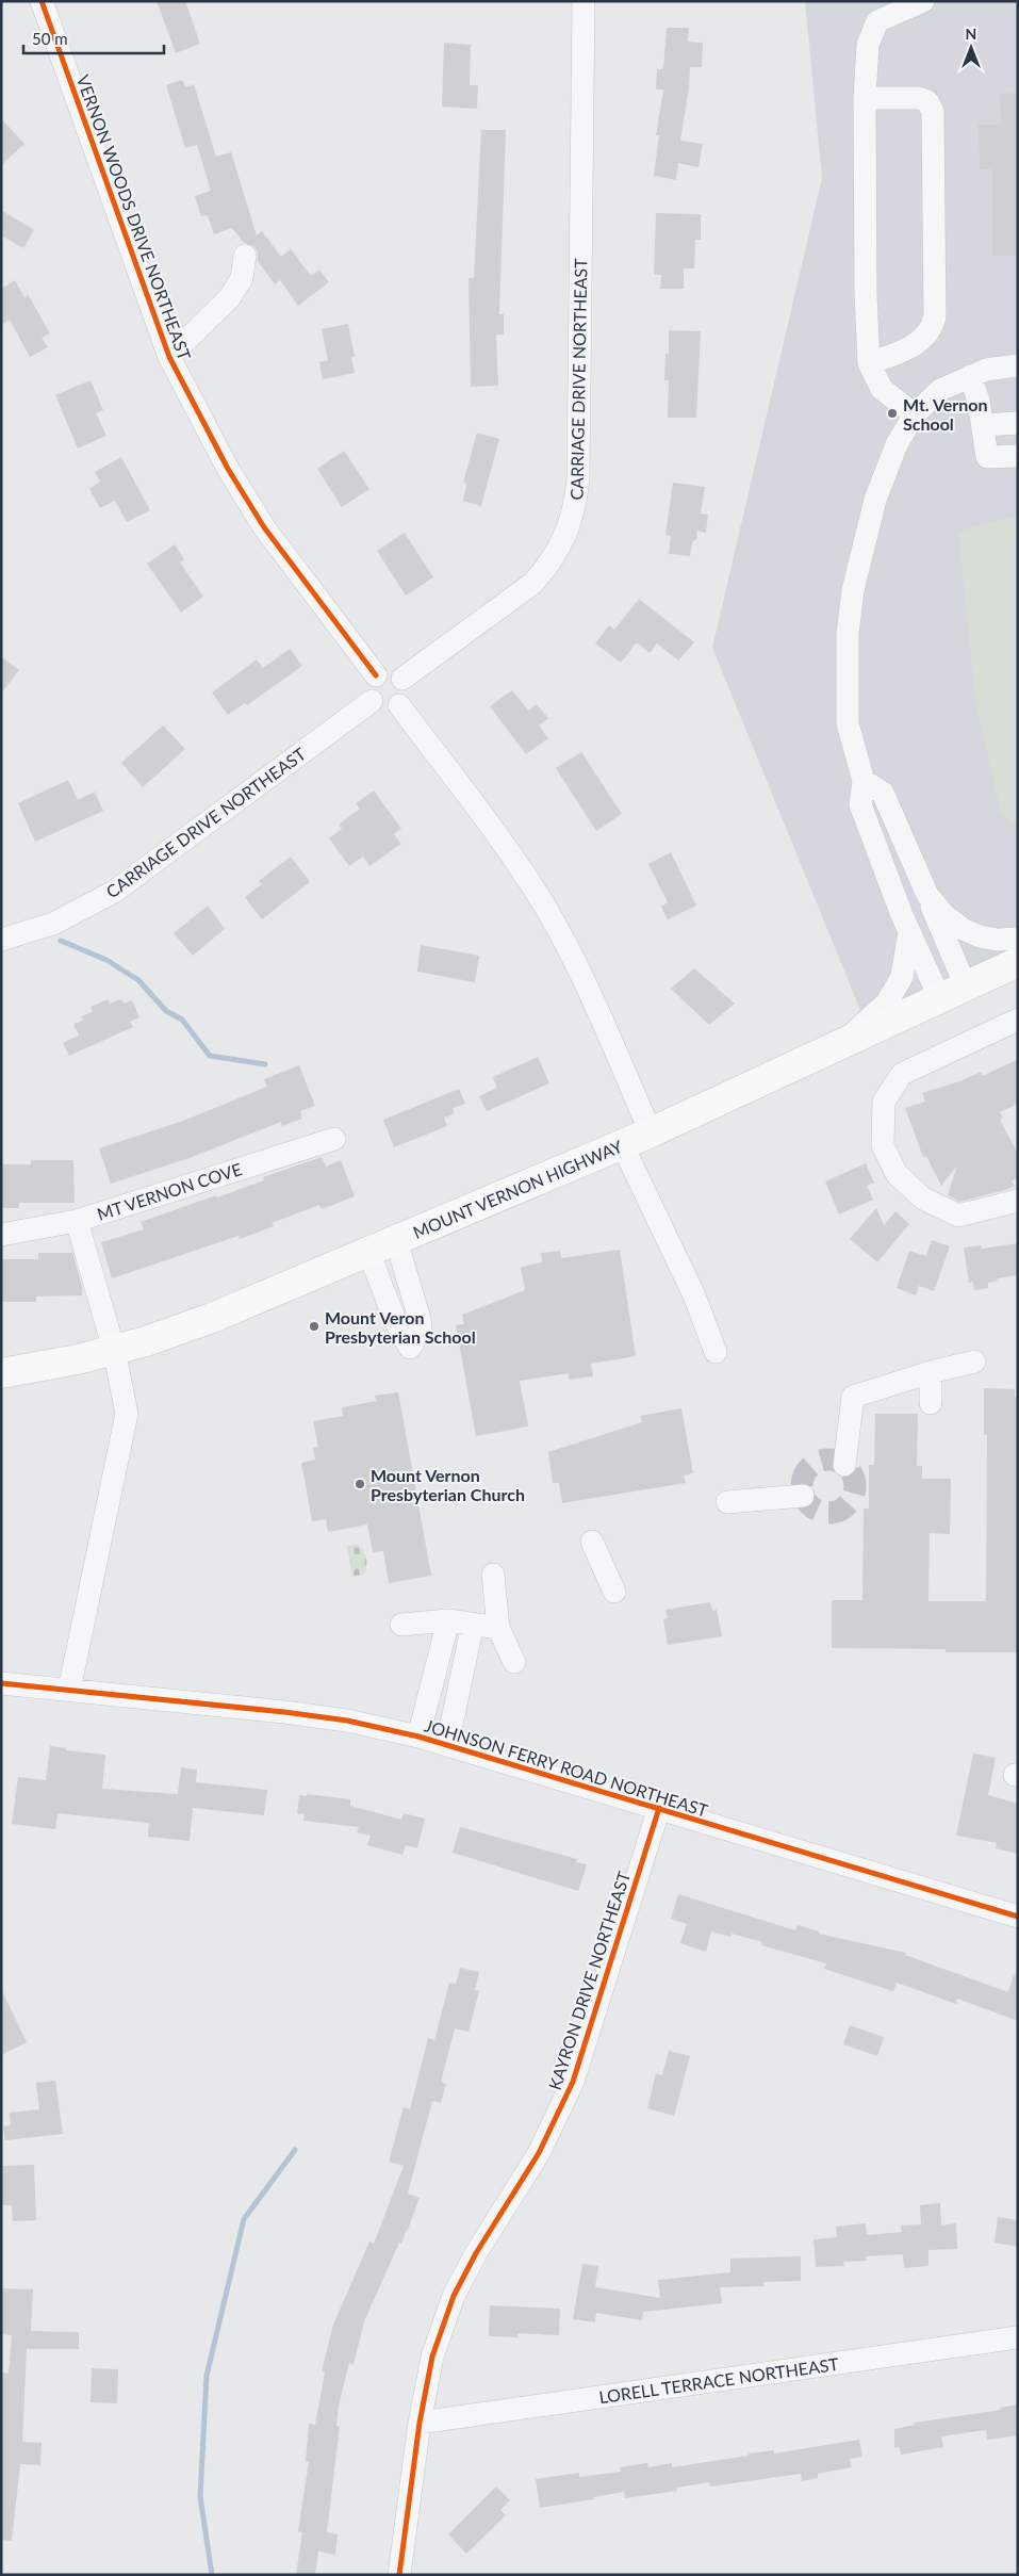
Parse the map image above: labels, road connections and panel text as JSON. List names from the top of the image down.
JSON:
{
  "streets": {
    "main road": ["MOUNT VERNON HIGHWAY"],
    "street": [
      "VERNON WOODS DRIVE NORTHEAST",
      "CARRIAGE DRIVE NORTHEAST",
      "MT VERNON COVE",
      "JOHNSON FERRY ROAD NORTHEAST",
      "KAYRON DRIVE NORTHEAST",
      "LORELL TERRACE NORTHEAST"
    ]
  },
  "crossings": [
    ["VERNON WOODS DRIVE NORTHEAST", "CARRIAGE DRIVE NORTHEAST"],
    ["JOHNSON FERRY ROAD NORTHEAST", "KAYRON DRIVE NORTHEAST"],
    ["KAYRON DRIVE NORTHEAST", "LORELL TERRACE NORTHEAST"]
  ],
  "places": ["Mt. Vernon School", "Mount Veron Presbyterian School", "Mount Vernon Presbyterian Church"],
  "scale_bar": "50 m",
  "north": "top"
}
